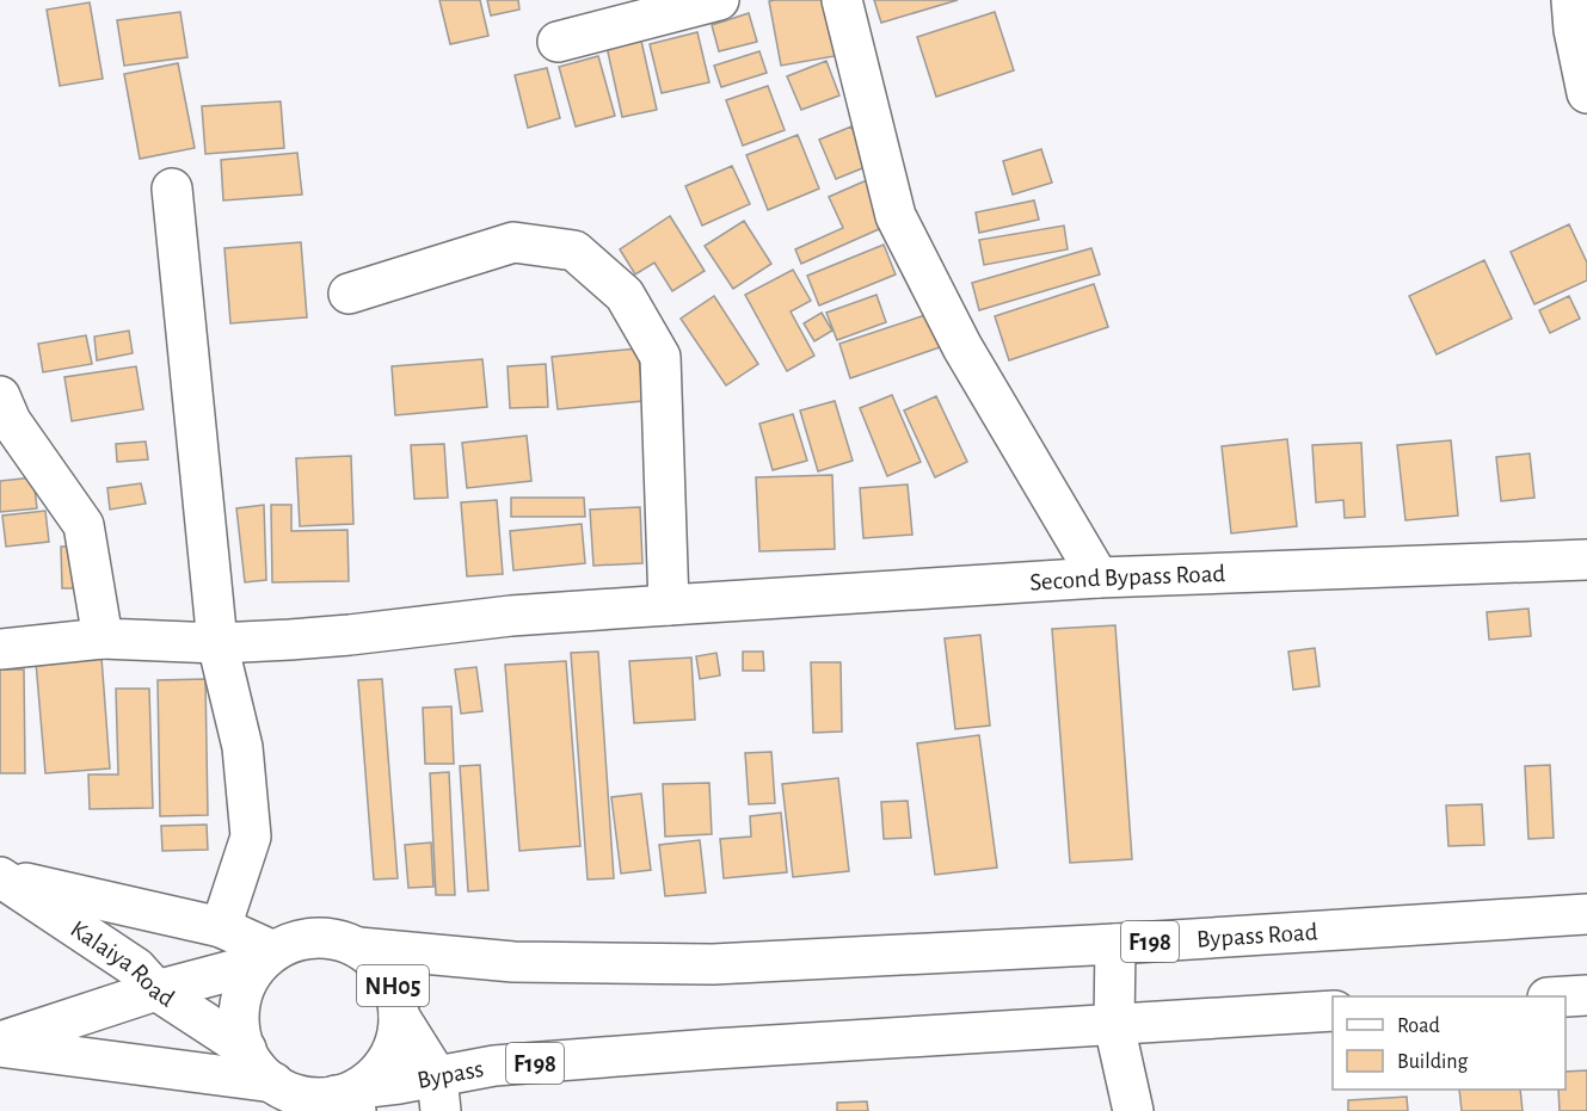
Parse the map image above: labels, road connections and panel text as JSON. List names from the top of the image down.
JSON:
{
  "streets": {
    "street": [
      "Second Bypass Road",
      "Bypass Road",
      "F198",
      "Kalaiya Road",
      "NH05",
      "Bypass"
    ]
  },
  "crossings": [
    ["Bypass Road", "Kalaiya Road"],
    ["Bypass Road", "NH05"],
    ["Bypass Road", "Bypass"],
    ["F198", "Bypass"],
    ["Kalaiya Road", "NH05"],
    ["Kalaiya Road", "Bypass"],
    ["NH05", "Bypass"]
  ],
  "legend": ["Road", "Building"]
}
